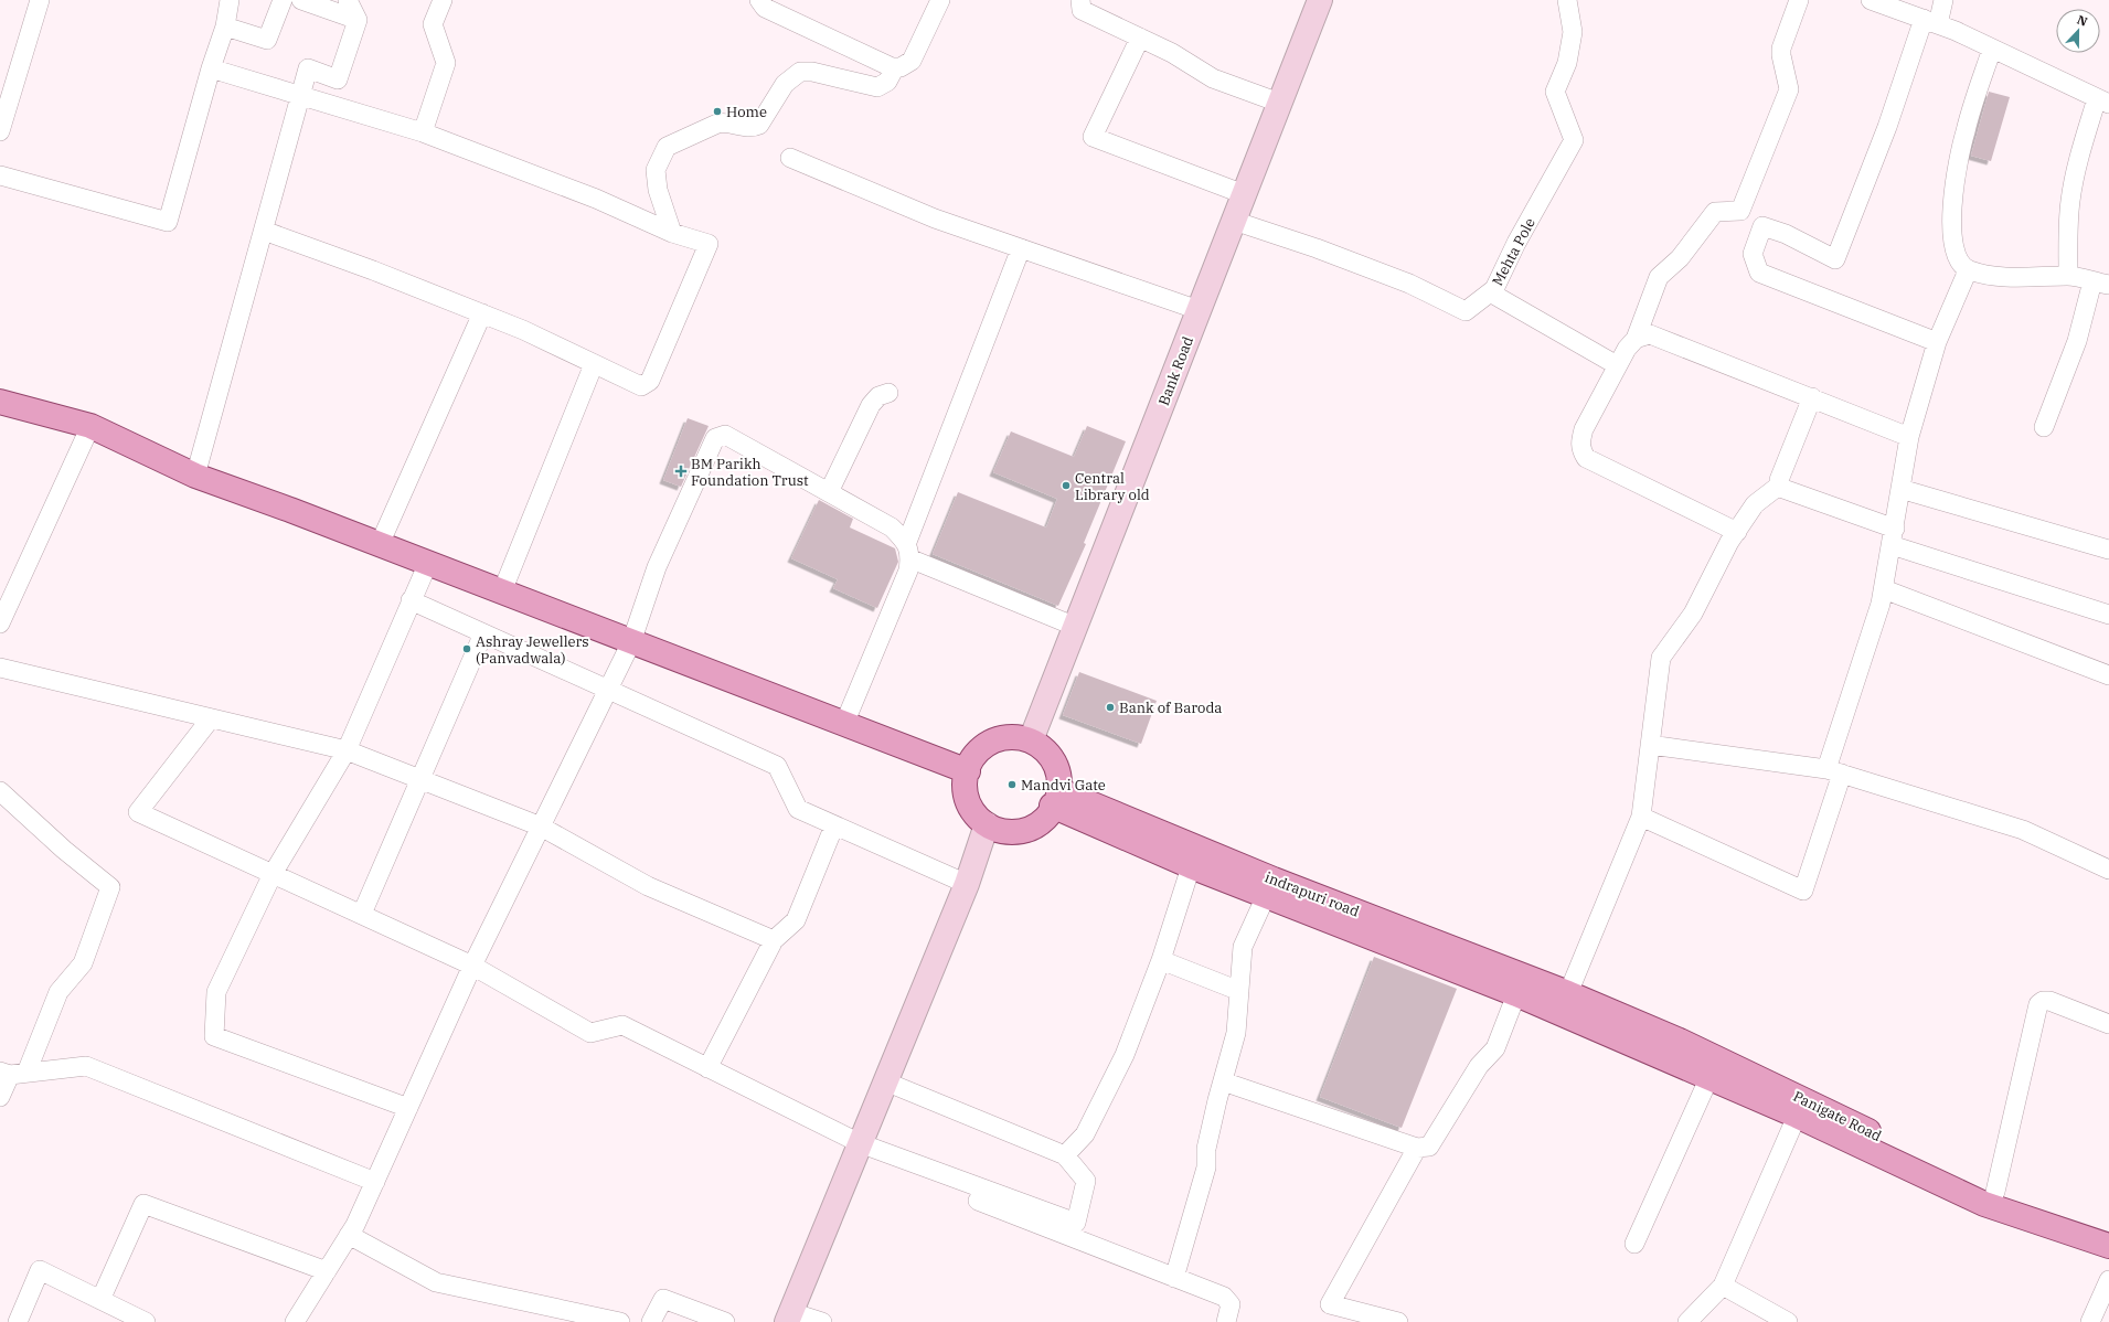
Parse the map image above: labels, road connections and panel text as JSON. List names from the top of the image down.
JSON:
{
  "streets": {
    "main road": ["Bank Road", "indrapuri road", "Panigate Road"],
    "street": ["Mehta Pole"]
  },
  "crossings": [
    ["Mehta Pole", "Bank Road"],
    ["Bank Road", "indrapuri road"],
    ["indrapuri road", "Panigate Road"]
  ],
  "places": {
    "other": [
      "Home",
      "Central Library old",
      "Ashray Jewellers (Panvadwala)",
      "Bank of Baroda",
      "Mandvi Gate"
    ],
    "health": ["BM Parikh Foundation Trust"]
  },
  "north": "top"
}
